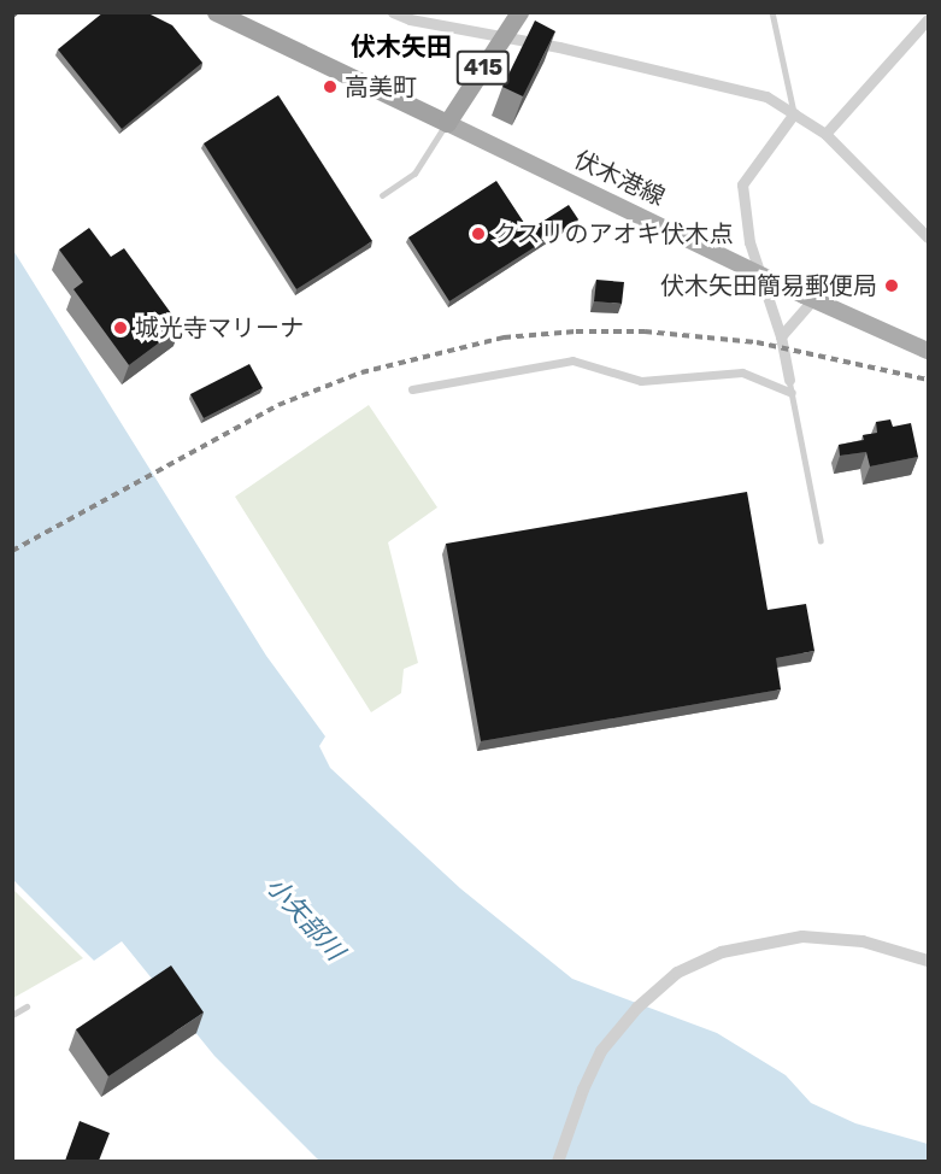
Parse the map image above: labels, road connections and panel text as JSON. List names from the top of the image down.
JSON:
{
  "streets": {
    "highway": ["415"],
    "main road": ["伏木港線"]
  },
  "crossings": [
    ["415", "伏木港線"]
  ],
  "districts": ["伏木矢田"],
  "water": ["小矢部川"],
  "places": [
    "高美町",
    "クスリのアオキ伏木点",
    "伏木矢田簡易郵便局",
    "城光寺マリーナ"
  ]
}
